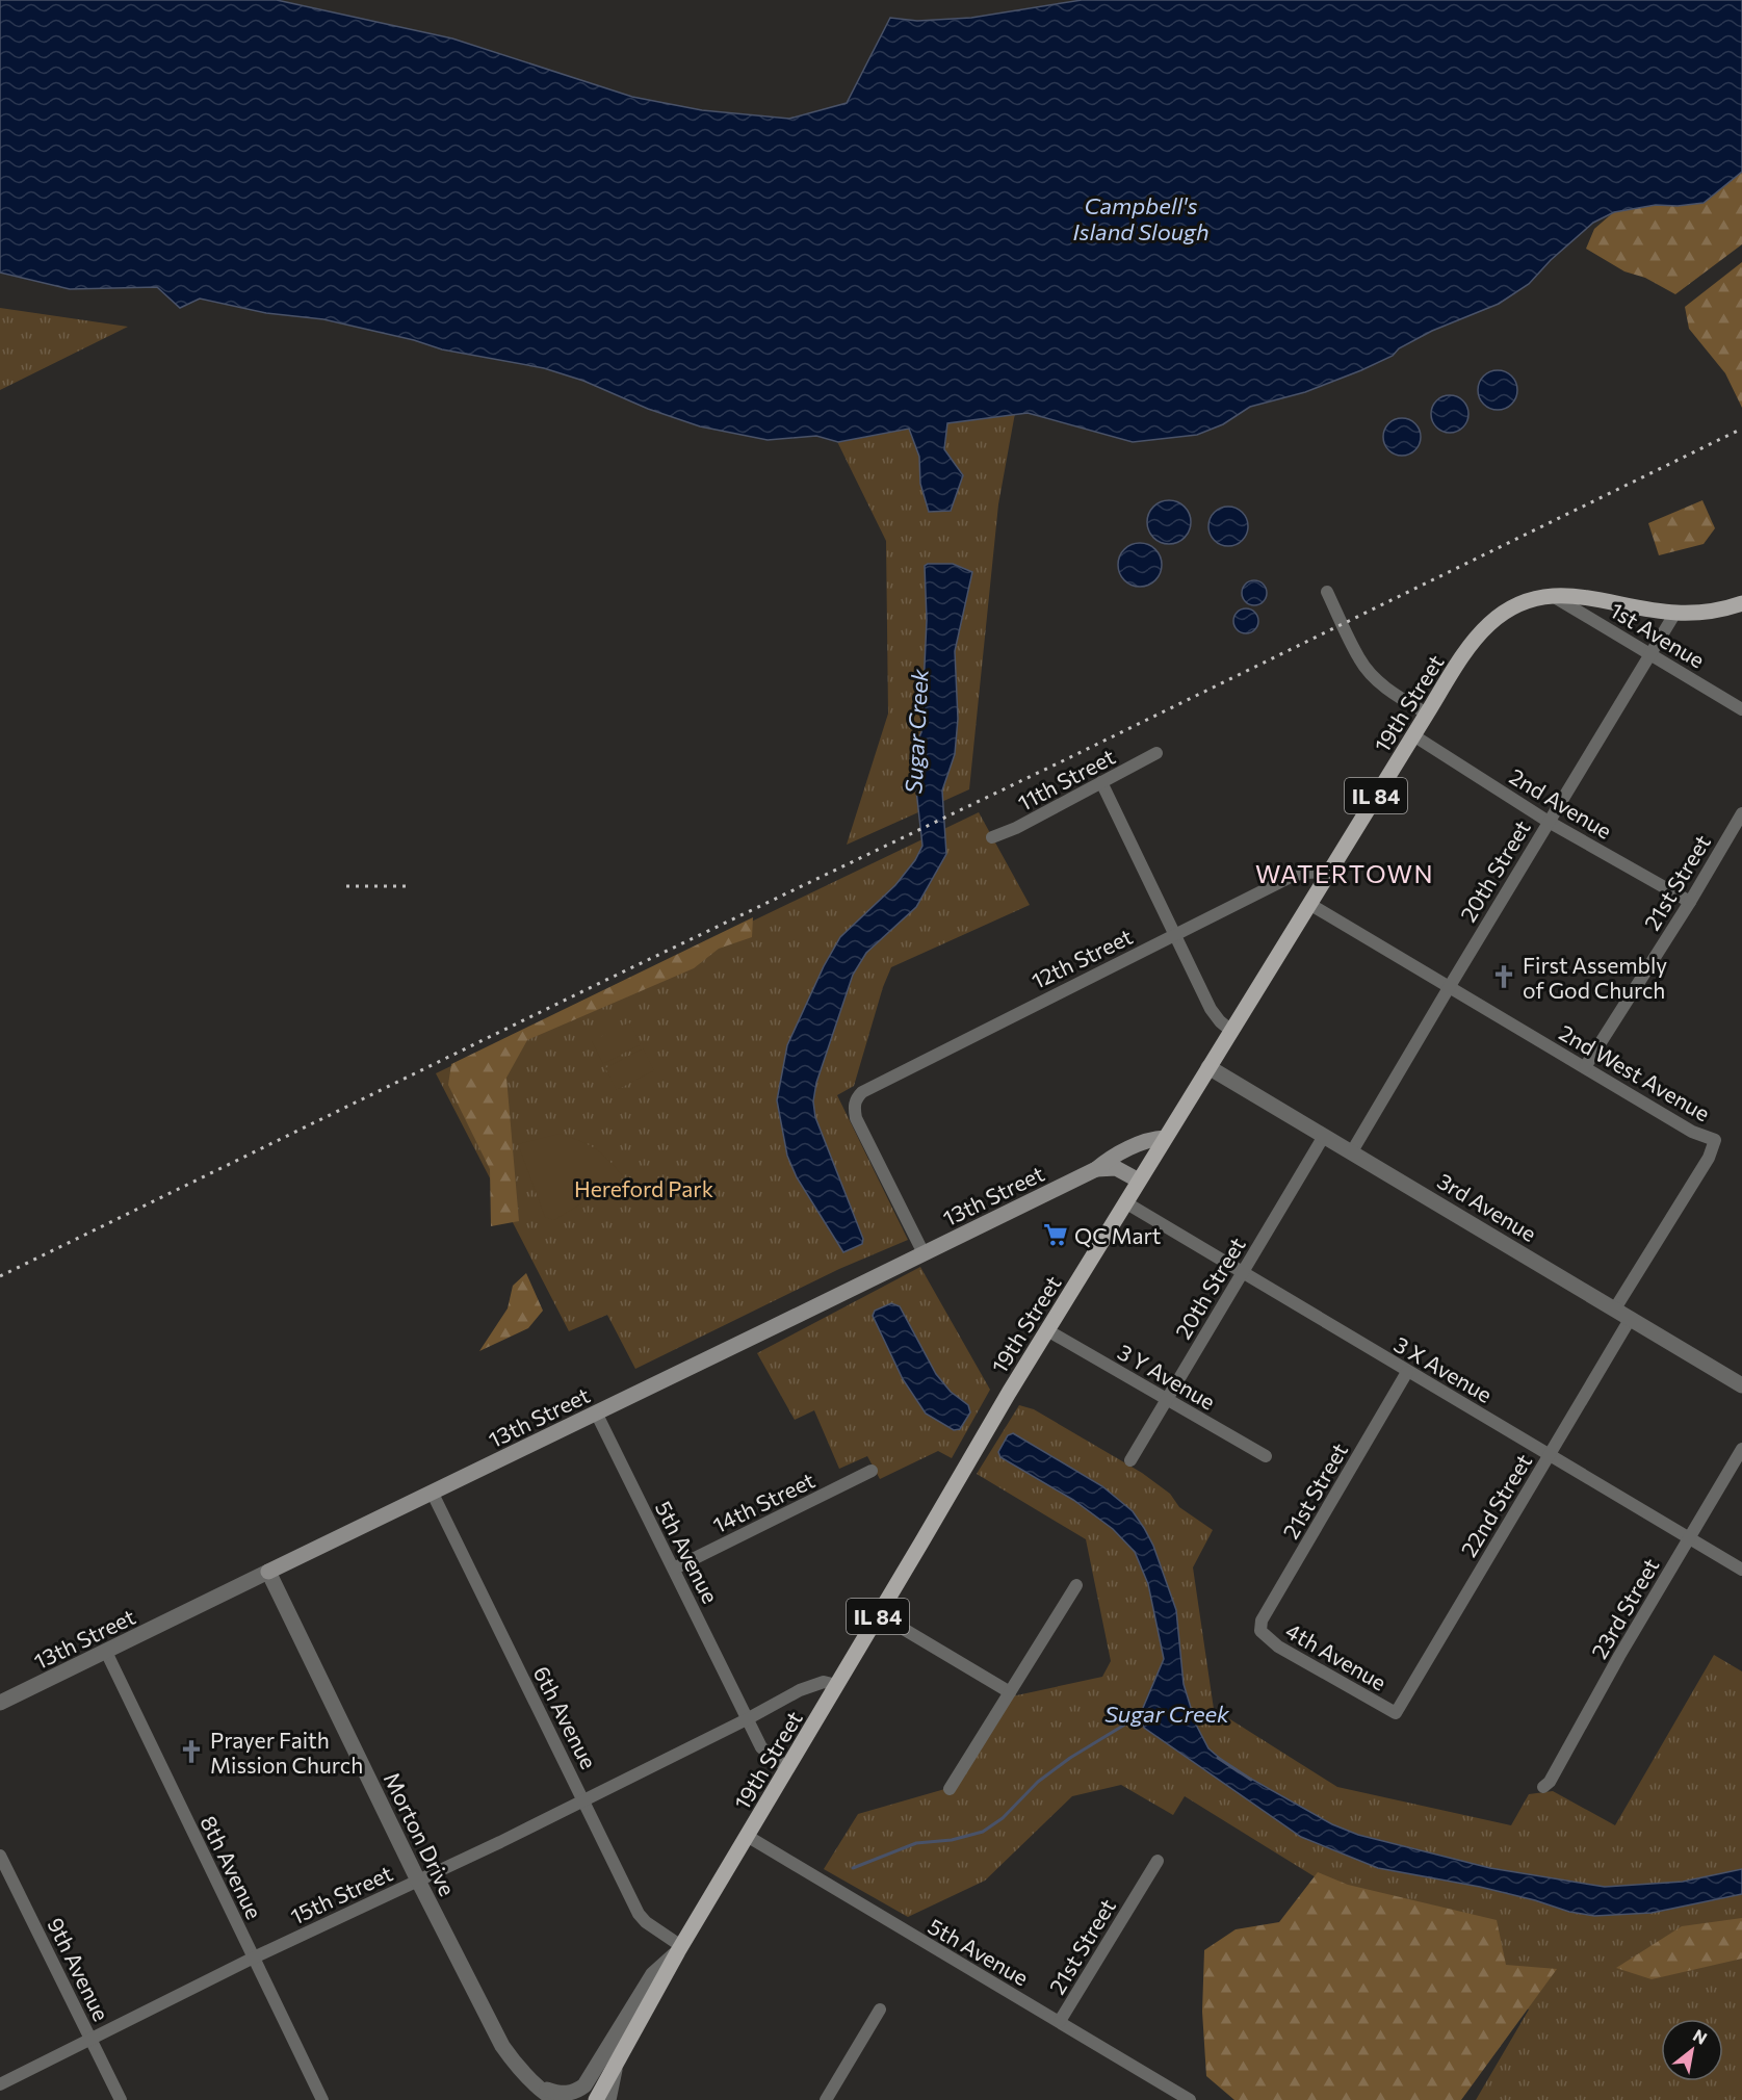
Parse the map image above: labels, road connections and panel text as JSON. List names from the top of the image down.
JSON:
{
  "streets": {
    "main road": ["19th Street", "IL 84", "13th Street"],
    "street": [
      "1st Avenue",
      "11th Street",
      "2nd Avenue",
      "20th Street",
      "21st Street",
      "12th Street",
      "2nd West Avenue",
      "3rd Avenue",
      "3 X Avenue",
      "3 Y Avenue",
      "14th Street",
      "22nd Street",
      "5th Avenue",
      "23rd Street",
      "4th Avenue",
      "6th Avenue",
      "Morton Drive",
      "8th Avenue",
      "15th Street",
      "9th Avenue"
    ]
  },
  "crossings": [
    ["1st Avenue", "19th Street"],
    ["1st Avenue", "20th Street"],
    ["19th Street", "IL 84"],
    ["19th Street", "2nd Avenue"],
    ["19th Street", "20th Street"],
    ["19th Street", "12th Street"],
    ["19th Street", "2nd West Avenue"],
    ["19th Street", "13th Street"],
    ["19th Street", "3rd Avenue"],
    ["19th Street", "3 X Avenue"],
    ["19th Street", "3 Y Avenue"],
    ["19th Street", "5th Avenue"],
    ["19th Street", "6th Avenue"],
    ["19th Street", "15th Street"],
    ["IL 84", "20th Street"],
    ["2nd Avenue", "20th Street"],
    ["2nd Avenue", "21st Street"],
    ["20th Street", "2nd West Avenue"],
    ["20th Street", "3rd Avenue"],
    ["20th Street", "3 X Avenue"],
    ["20th Street", "3 Y Avenue"],
    ["21st Street", "2nd West Avenue"],
    ["21st Street", "3 X Avenue"],
    ["21st Street", "5th Avenue"],
    ["21st Street", "4th Avenue"],
    ["12th Street", "13th Street"],
    ["2nd West Avenue", "3rd Avenue"],
    ["13th Street", "5th Avenue"],
    ["13th Street", "6th Avenue"],
    ["13th Street", "Morton Drive"],
    ["13th Street", "8th Avenue"],
    ["3rd Avenue", "22nd Street"],
    ["3 X Avenue", "22nd Street"],
    ["3 X Avenue", "23rd Street"],
    ["14th Street", "5th Avenue"],
    ["22nd Street", "4th Avenue"],
    ["5th Avenue", "15th Street"],
    ["6th Avenue", "15th Street"],
    ["Morton Drive", "15th Street"],
    ["8th Avenue", "15th Street"],
    ["15th Street", "9th Avenue"]
  ],
  "districts": ["WATERTOWN"],
  "water": ["Campbell's Island Slough", "Sugar Creek"],
  "parks": ["Hereford Park"],
  "places": {
    "church": ["First Assembly of God Church", "Prayer Faith Mission Church"],
    "supermarket": ["QC Mart"]
  },
  "north": "top right"
}
